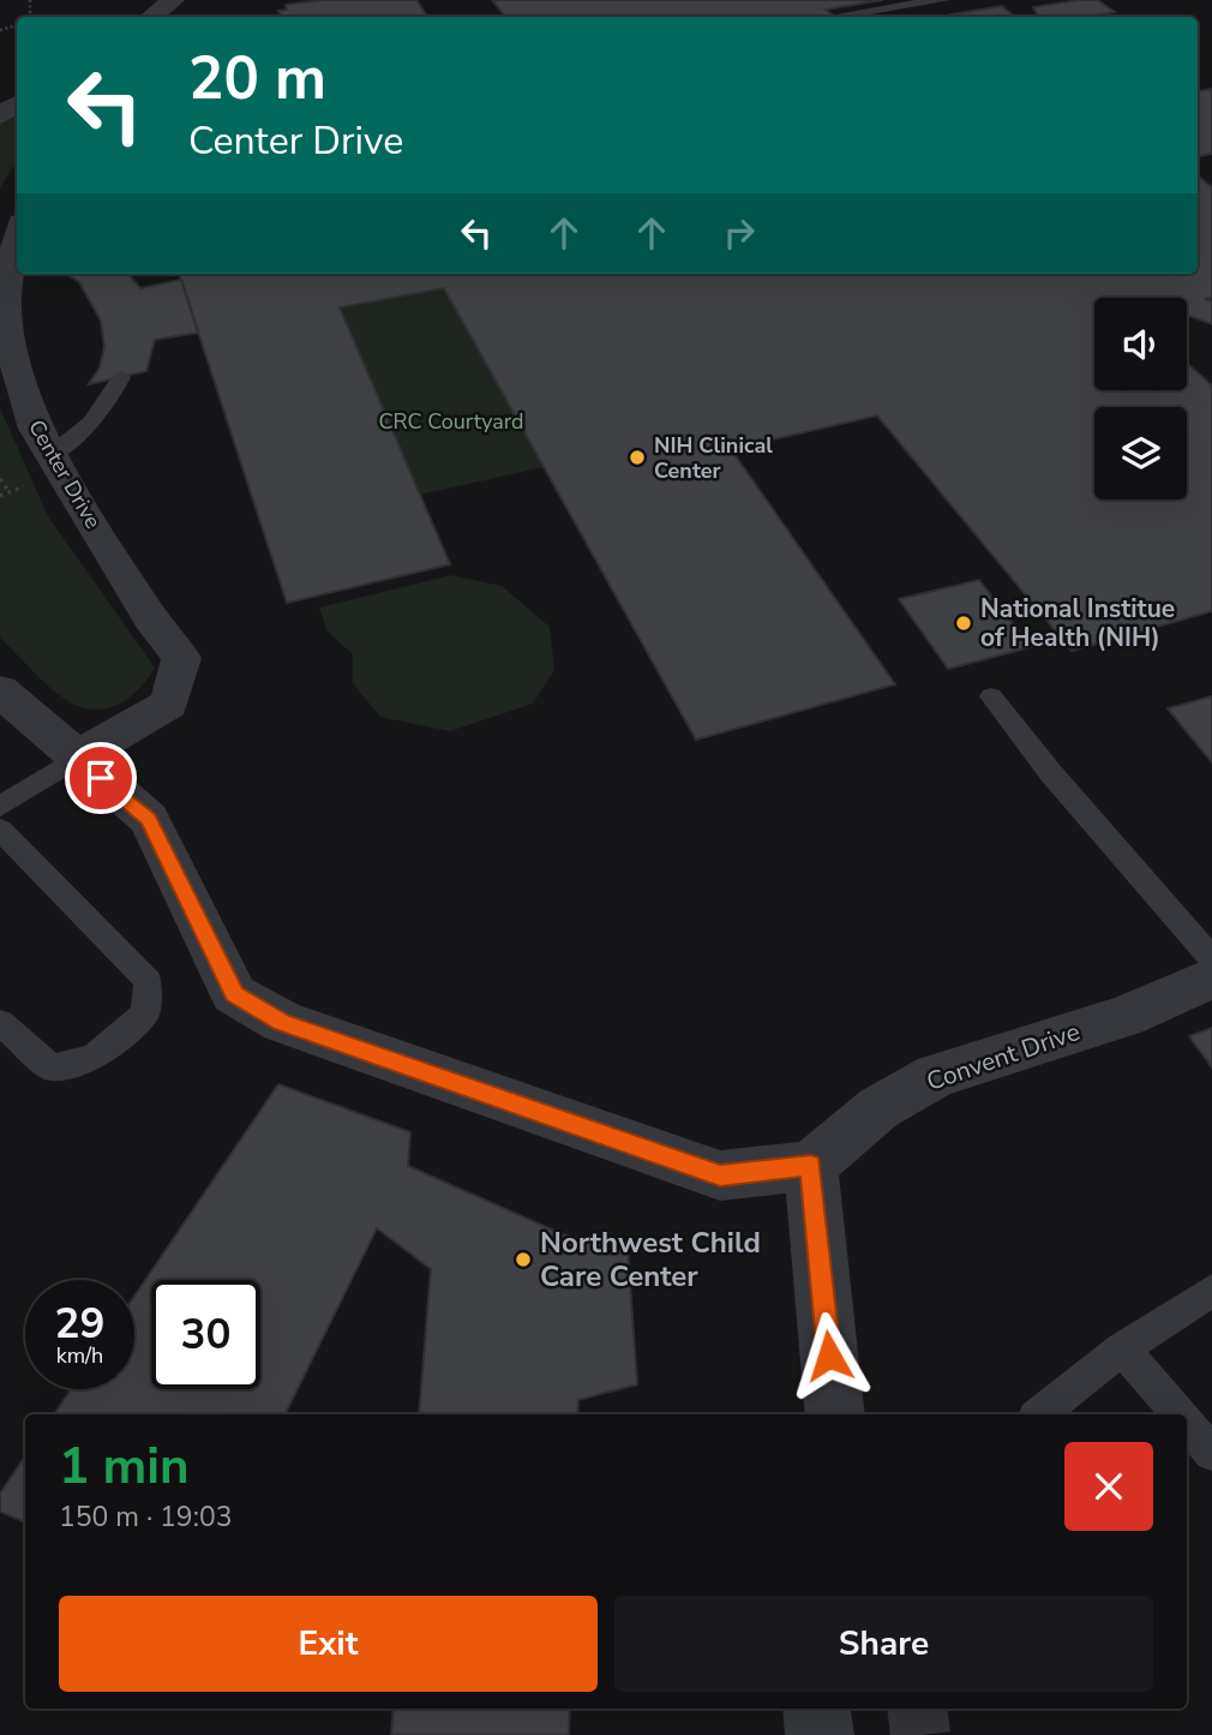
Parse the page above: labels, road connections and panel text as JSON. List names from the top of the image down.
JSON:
{
  "streets": {
    "street": ["Center Drive", "Convent Drive"]
  },
  "parks": ["CRC Courtyard"],
  "places": ["NIH Clinical Center", "National Institue of Health (NIH)", "Northwest Child Care Center"],
  "page": {
    "turn": ["20 m", "Center Drive"],
    "speed": "29 km/h",
    "limit": "30",
    "heading": ["1 min", "150 m · 19:03"],
    "buttons": ["Exit", "Share"]
  }
}
